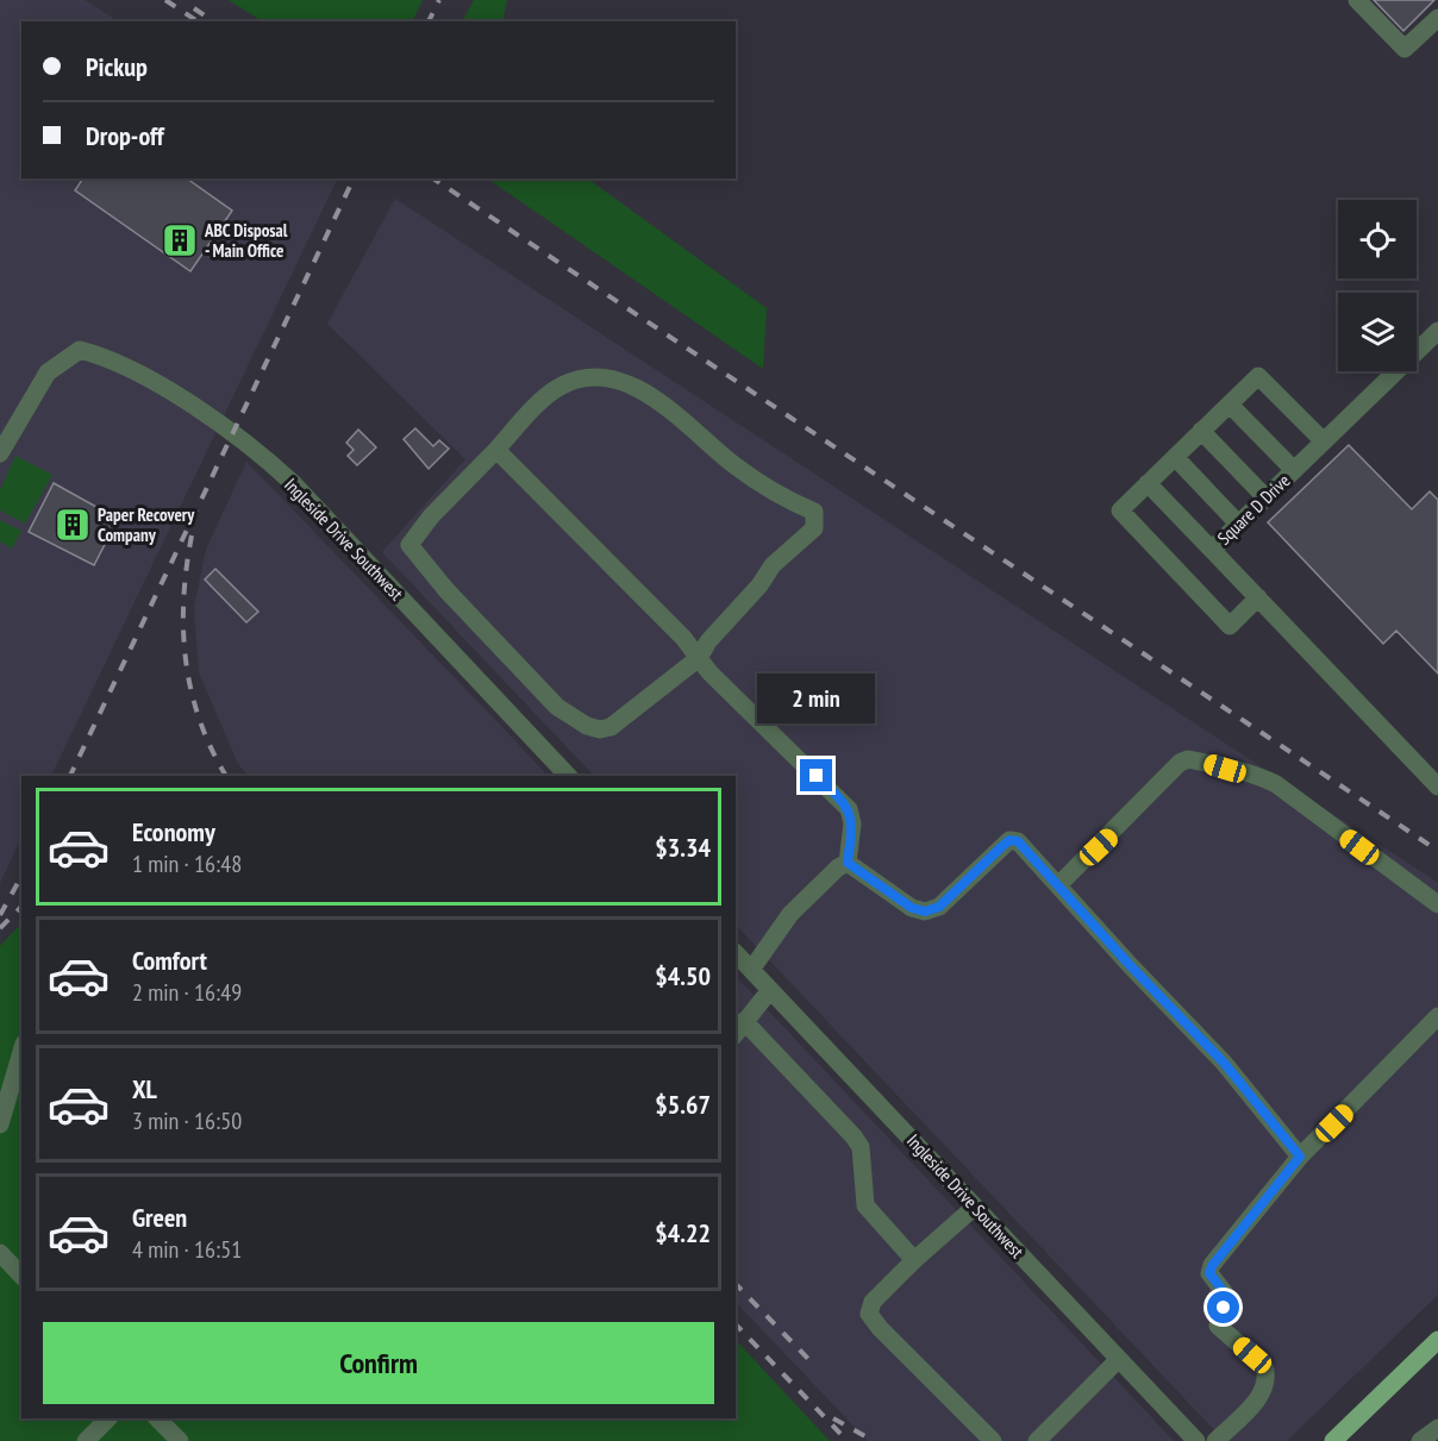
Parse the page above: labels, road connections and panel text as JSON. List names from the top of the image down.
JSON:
{
  "streets": {
    "street": ["Square D Drive", "Ingleside Drive Southwest"]
  },
  "places": {
    "building": ["ABC Disposal - Main Office", "Paper Recovery Company"]
  },
  "page": {
    "banner": ["Pickup", "Drop-off"],
    "bubble": "2 min",
    "list": [
      {
        "name": "Economy",
        "note": "1 min · 16:48",
        "value": "$3.34"
      },
      {
        "name": "Comfort",
        "note": "2 min · 16:49",
        "value": "$4.50"
      },
      {
        "name": "XL",
        "note": "3 min · 16:50",
        "value": "$5.67"
      },
      {
        "name": "Green",
        "note": "4 min · 16:51",
        "value": "$4.22"
      }
    ],
    "buttons": "Confirm"
  }
}
